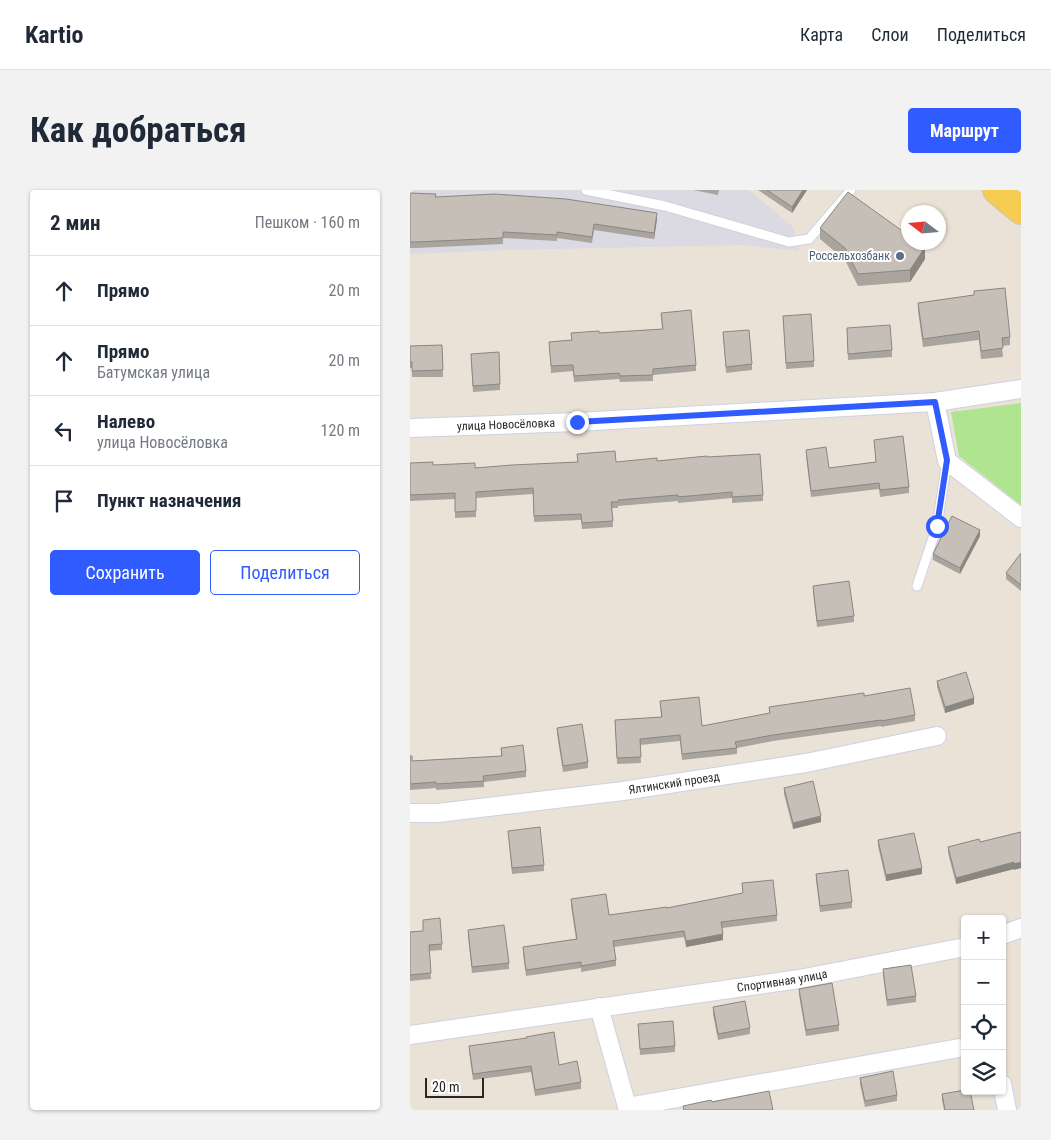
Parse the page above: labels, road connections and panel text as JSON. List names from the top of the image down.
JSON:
{
  "streets": {
    "street": ["улица Новосёловка", "Ялтинский проезд", "Спортивная улица"]
  },
  "places": ["Россельхозбанк"],
  "scale_bar": "20 m",
  "north": "left",
  "page": {
    "header": "Kartio",
    "nav": ["Карта", "Слои", "Поделиться"],
    "buttons": [
      "Маршрут",
      ["Сохранить", "Поделиться"]
    ],
    "title": "Как добраться",
    "heading": ["2 мин", "Пешком · 160 m"],
    "list": [
      ["Прямо", "20 m"],
      ["Прямо", "Батумская улица", "20 m"],
      ["Налево", "улица Новосёловка", "120 m"],
      "Пункт назначения"
    ],
    "map_buttons": ["+", "−"],
    "scale": "20 m"
  }
}
